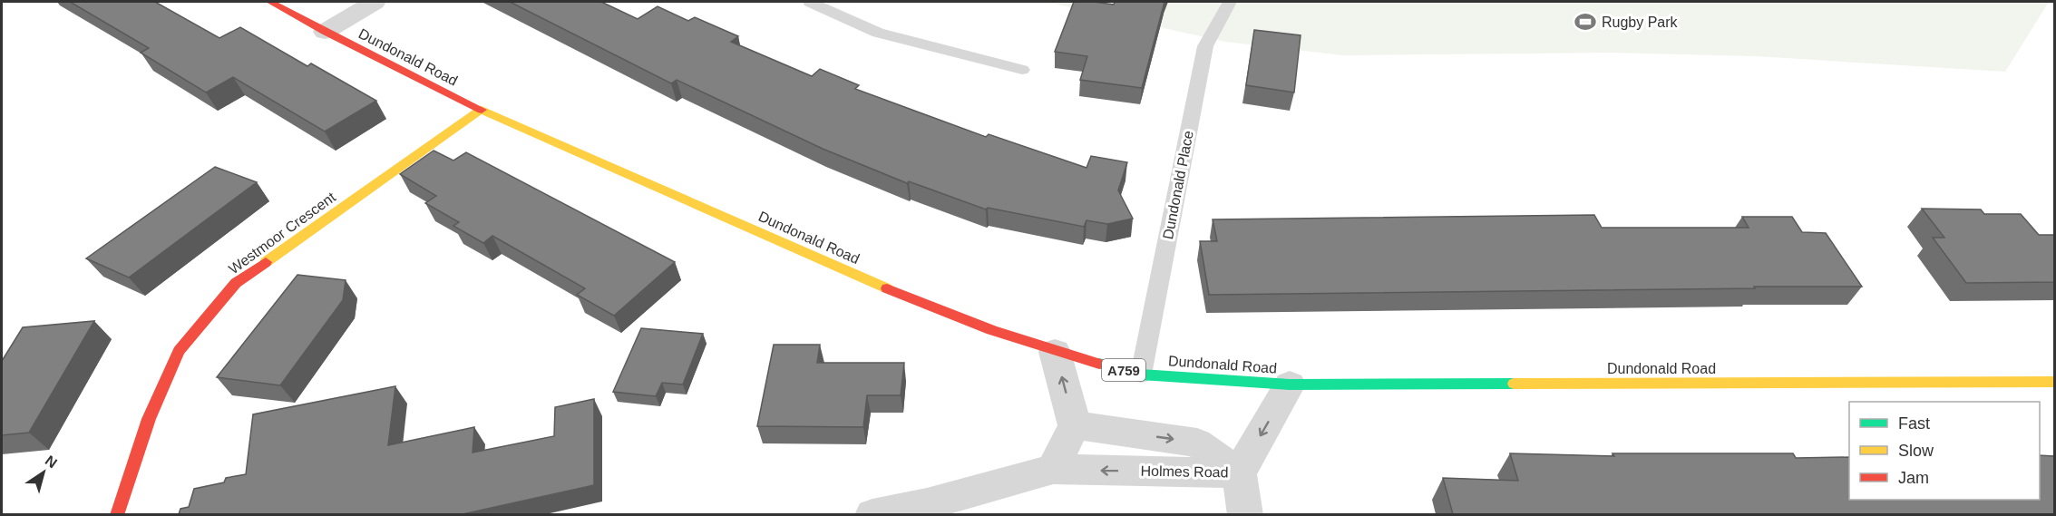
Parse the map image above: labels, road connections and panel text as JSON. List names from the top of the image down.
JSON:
{
  "streets": {
    "main road": ["Dundonald Road", "Westmoor Crescent", "A759"],
    "street": ["Holmes Road"],
    "lane": ["Dundonald Place"]
  },
  "crossings": [
    ["Dundonald Road", "Dundonald Place"],
    ["Dundonald Road", "Westmoor Crescent"]
  ],
  "places": {
    "sports": ["Rugby Park"]
  },
  "legend": ["Fast", "Slow", "Jam"],
  "north": "top right"
}
